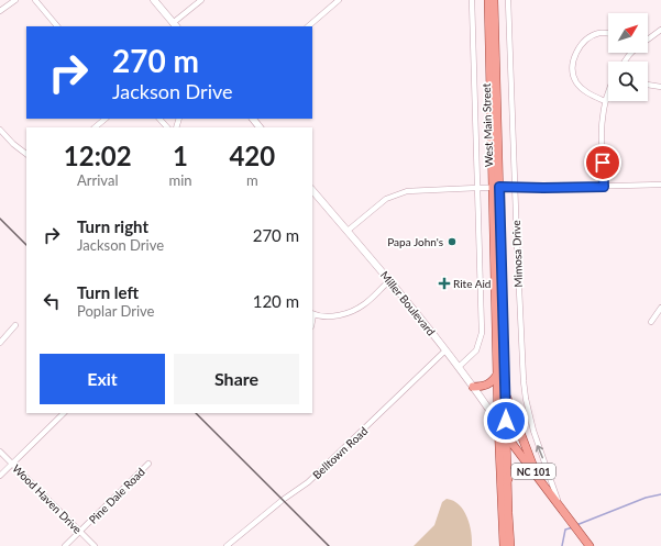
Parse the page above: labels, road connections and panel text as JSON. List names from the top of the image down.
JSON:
{
  "streets": {
    "main road": ["West Main Street", "NC 101"],
    "street": [
      "Mimosa Drive",
      "Miller Boulevard",
      "Belltown Road",
      "Pine Dale Road",
      "Wood Haven Drive"
    ]
  },
  "crossings": [
    ["West Main Street", "Miller Boulevard"],
    ["West Main Street", "NC 101"],
    ["Mimosa Drive", "NC 101"],
    ["Miller Boulevard", "Belltown Road"],
    ["Miller Boulevard", "NC 101"],
    ["Pine Dale Road", "Wood Haven Drive"]
  ],
  "places": {
    "other": ["Papa John's"],
    "health": ["Rite Aid"]
  },
  "north": "top right",
  "page": {
    "turn": ["270 m", "Jackson Drive"],
    "eta": [
      "12:02",
      "Arrival",
      "1",
      "min",
      "420",
      "m"
    ],
    "list": [
      {
        "name": "Turn right",
        "note": "Jackson Drive",
        "value": "270 m"
      },
      {
        "name": "Turn left",
        "note": "Poplar Drive",
        "value": "120 m"
      }
    ],
    "buttons": ["Exit", "Share"]
  }
}
